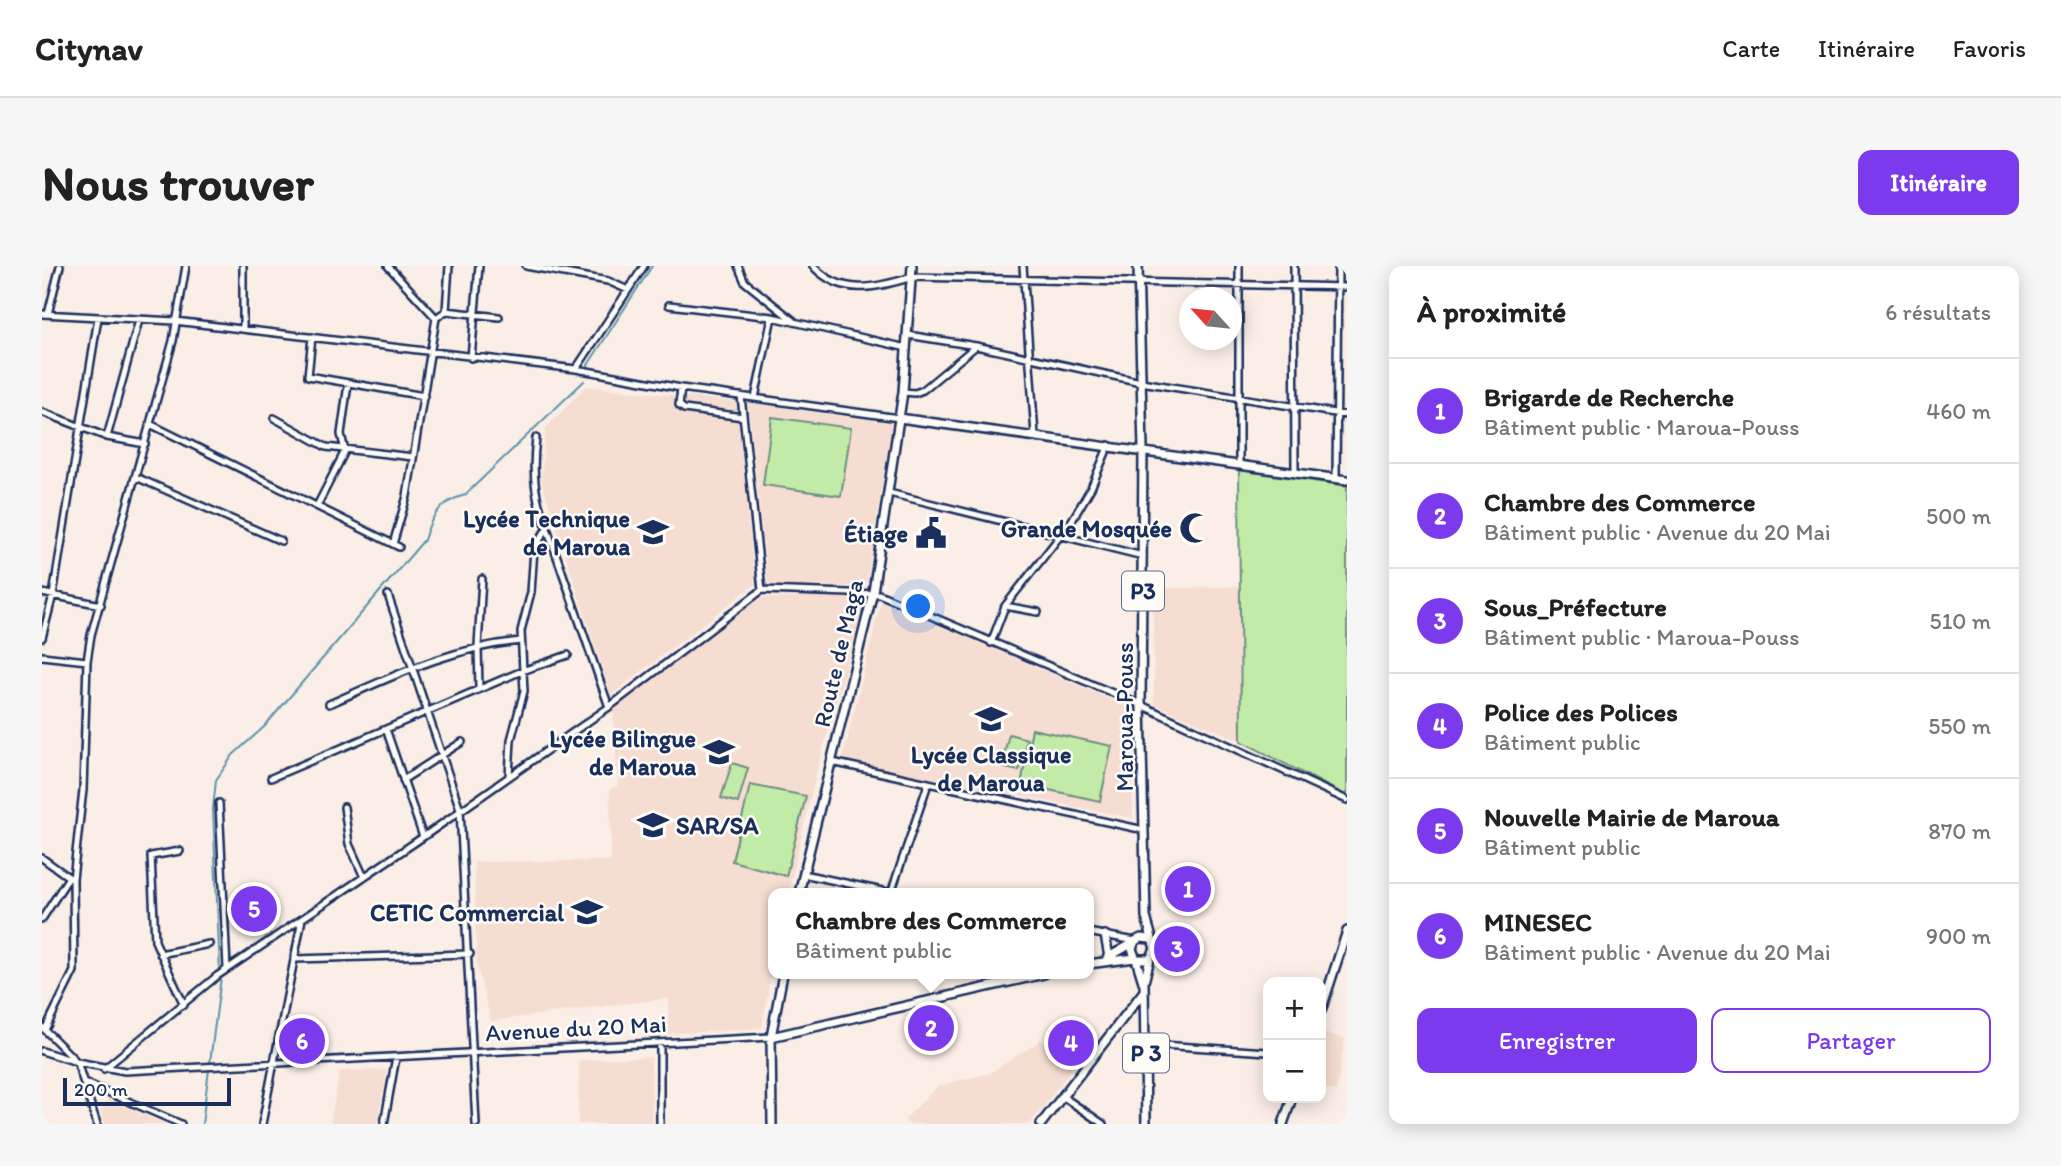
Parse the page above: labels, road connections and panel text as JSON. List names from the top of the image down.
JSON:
{
  "streets": {
    "main road": [
      "P3",
      "Route de Maga",
      "Maroua-Pouss",
      "Avenue du 20 Mai",
      "P 3"
    ]
  },
  "places": {
    "mosque": ["Grande Mosquée"],
    "school or university": [
      "Lycée Technique de Maroua",
      "Lycée Classique de Maroua",
      "Lycée Bilingue de Maroua",
      "SAR/SA",
      "CETIC Commercial"
    ],
    "public building": ["Étiage"]
  },
  "scale_bar": "200 m",
  "north": "top left",
  "page": {
    "header": "Citynav",
    "nav": ["Carte", "Itinéraire", "Favoris"],
    "buttons": [
      "Itinéraire",
      ["Enregistrer", "Partager"]
    ],
    "title": "Nous trouver",
    "heading": ["À proximité", "6 résultats"],
    "list": [
      {
        "mark": "1",
        "name": "Brigarde de Recherche",
        "note": "Bâtiment public · Maroua-Pouss",
        "value": "460 m"
      },
      {
        "mark": "2",
        "name": "Chambre des Commerce",
        "note": "Bâtiment public · Avenue du 20 Mai",
        "value": "500 m"
      },
      {
        "mark": "3",
        "name": "Sous_Préfecture",
        "note": "Bâtiment public · Maroua-Pouss",
        "value": "510 m"
      },
      {
        "mark": "4",
        "name": "Police des Polices",
        "note": "Bâtiment public",
        "value": "550 m"
      },
      {
        "mark": "5",
        "name": "Nouvelle Mairie de Maroua",
        "note": "Bâtiment public",
        "value": "870 m"
      },
      {
        "mark": "6",
        "name": "MINESEC",
        "note": "Bâtiment public · Avenue du 20 Mai",
        "value": "900 m"
      }
    ],
    "pins": [
      "1",
      "5",
      "3",
      "2",
      "6",
      "4"
    ],
    "popup": ["Chambre des Commerce", "Bâtiment public"],
    "map_buttons": ["+", "−"],
    "scale": "200 m"
  }
}
